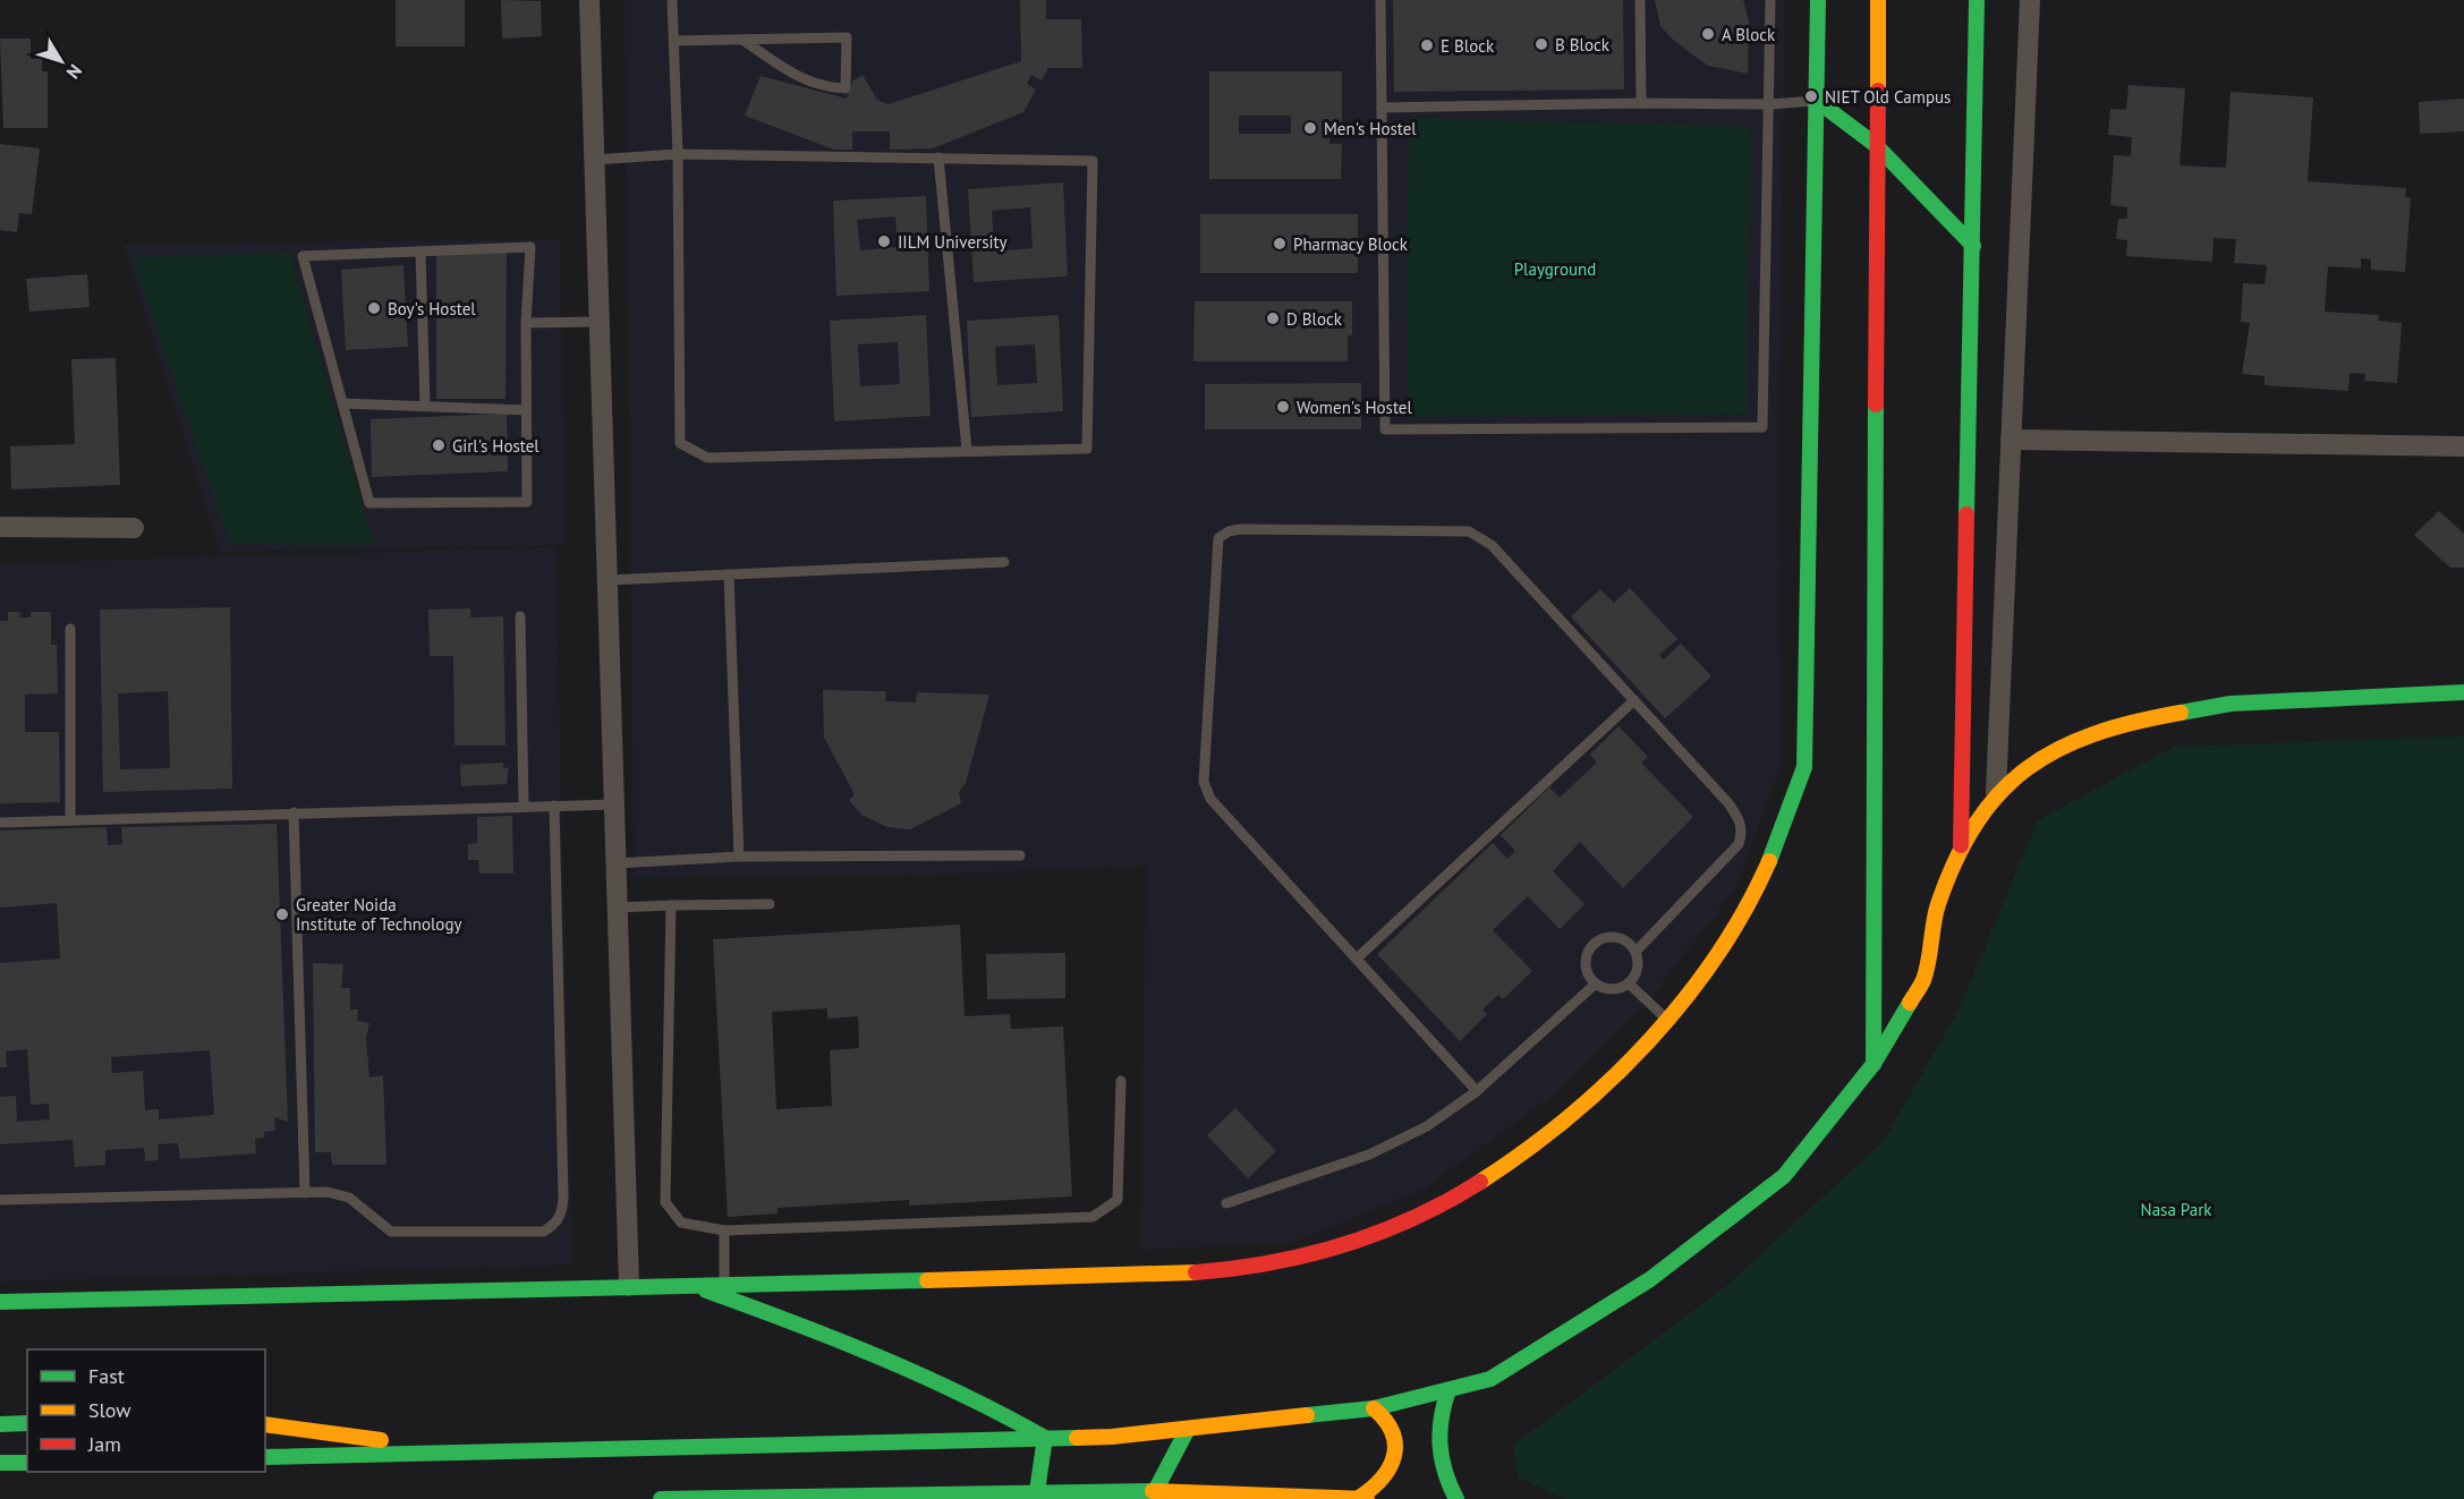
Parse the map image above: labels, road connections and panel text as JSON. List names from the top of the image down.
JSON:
{
  "parks": ["Playground", "Nasa Park"],
  "places": [
    "A Block",
    "B Block",
    "E Block",
    "NIET Old Campus",
    "Men's Hostel",
    "IILM University",
    "Pharmacy Block",
    "Boy's Hostel",
    "D Block",
    "Women's Hostel",
    "Girl's Hostel",
    "Greater Noida Institute of Technology"
  ],
  "legend": ["Fast", "Slow", "Jam"],
  "north": "bottom right"
}
